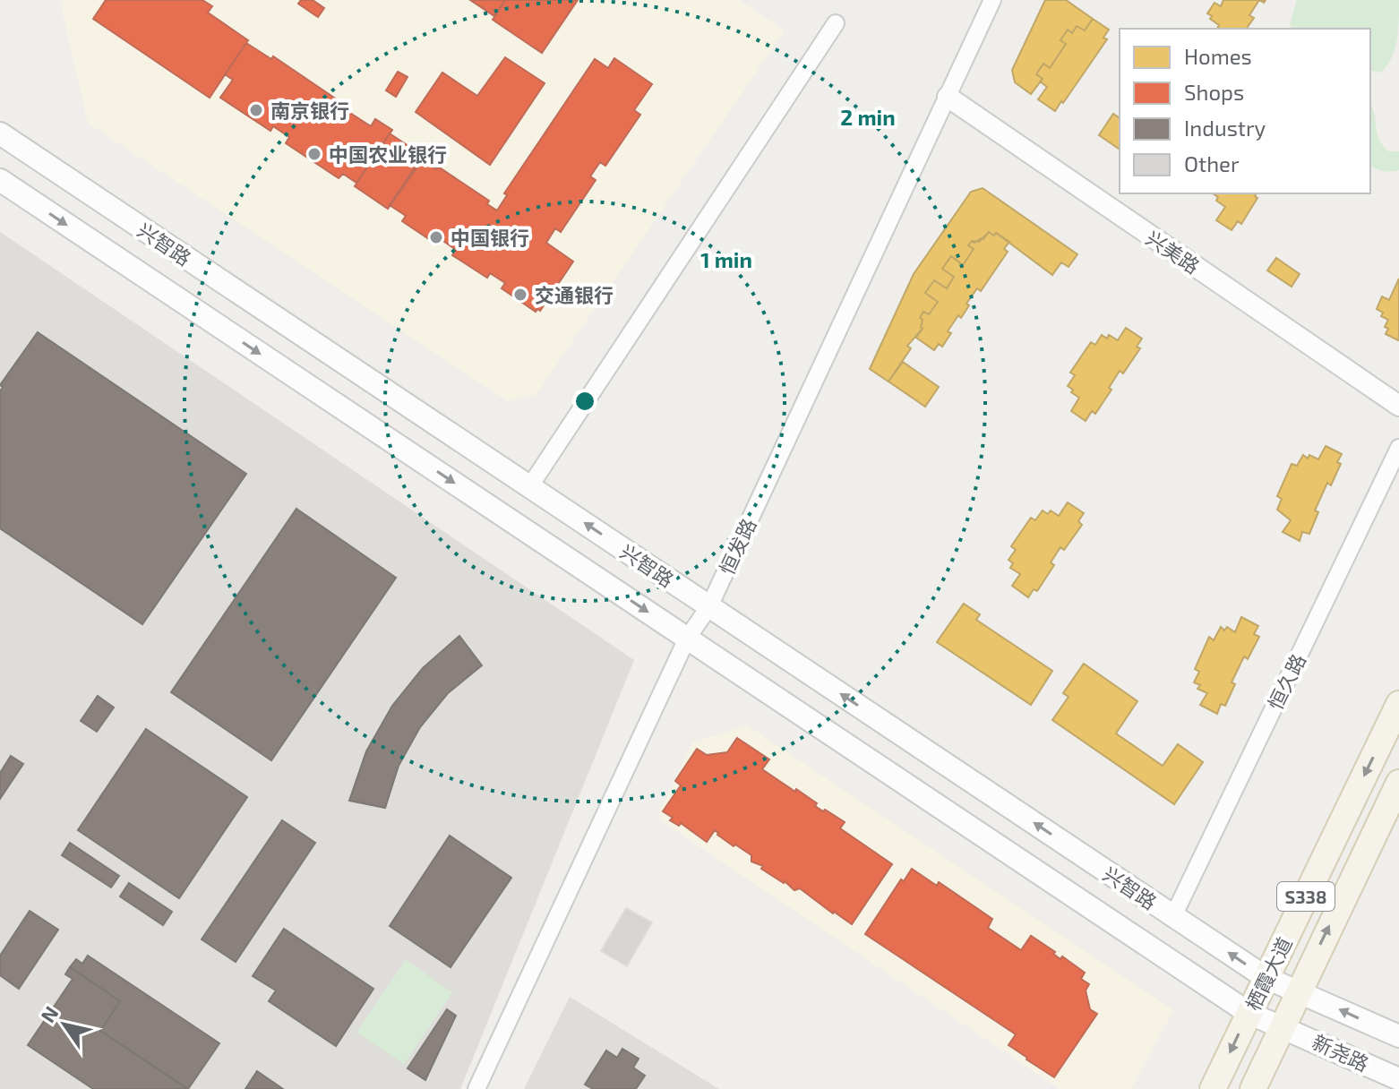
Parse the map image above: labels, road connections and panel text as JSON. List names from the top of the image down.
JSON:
{
  "streets": {
    "main road": [
      "兴智路",
      "S338",
      "栖霞大道",
      "新尧路"
    ],
    "street": ["兴美路", "恒发路", "恒久路"]
  },
  "crossings": [
    ["兴智路", "恒发路"],
    ["兴智路", "恒久路"],
    ["兴智路", "栖霞大道"],
    ["兴智路", "新尧路"],
    ["兴美路", "恒发路"],
    ["栖霞大道", "新尧路"]
  ],
  "places": [
    "南京银行",
    "中国农业银行",
    "中国银行",
    "交通银行"
  ],
  "legend": [
    "Homes",
    "Shops",
    "Industry",
    "Other"
  ],
  "north": "top left",
  "rings": ["2 min", "1 min"]
}
